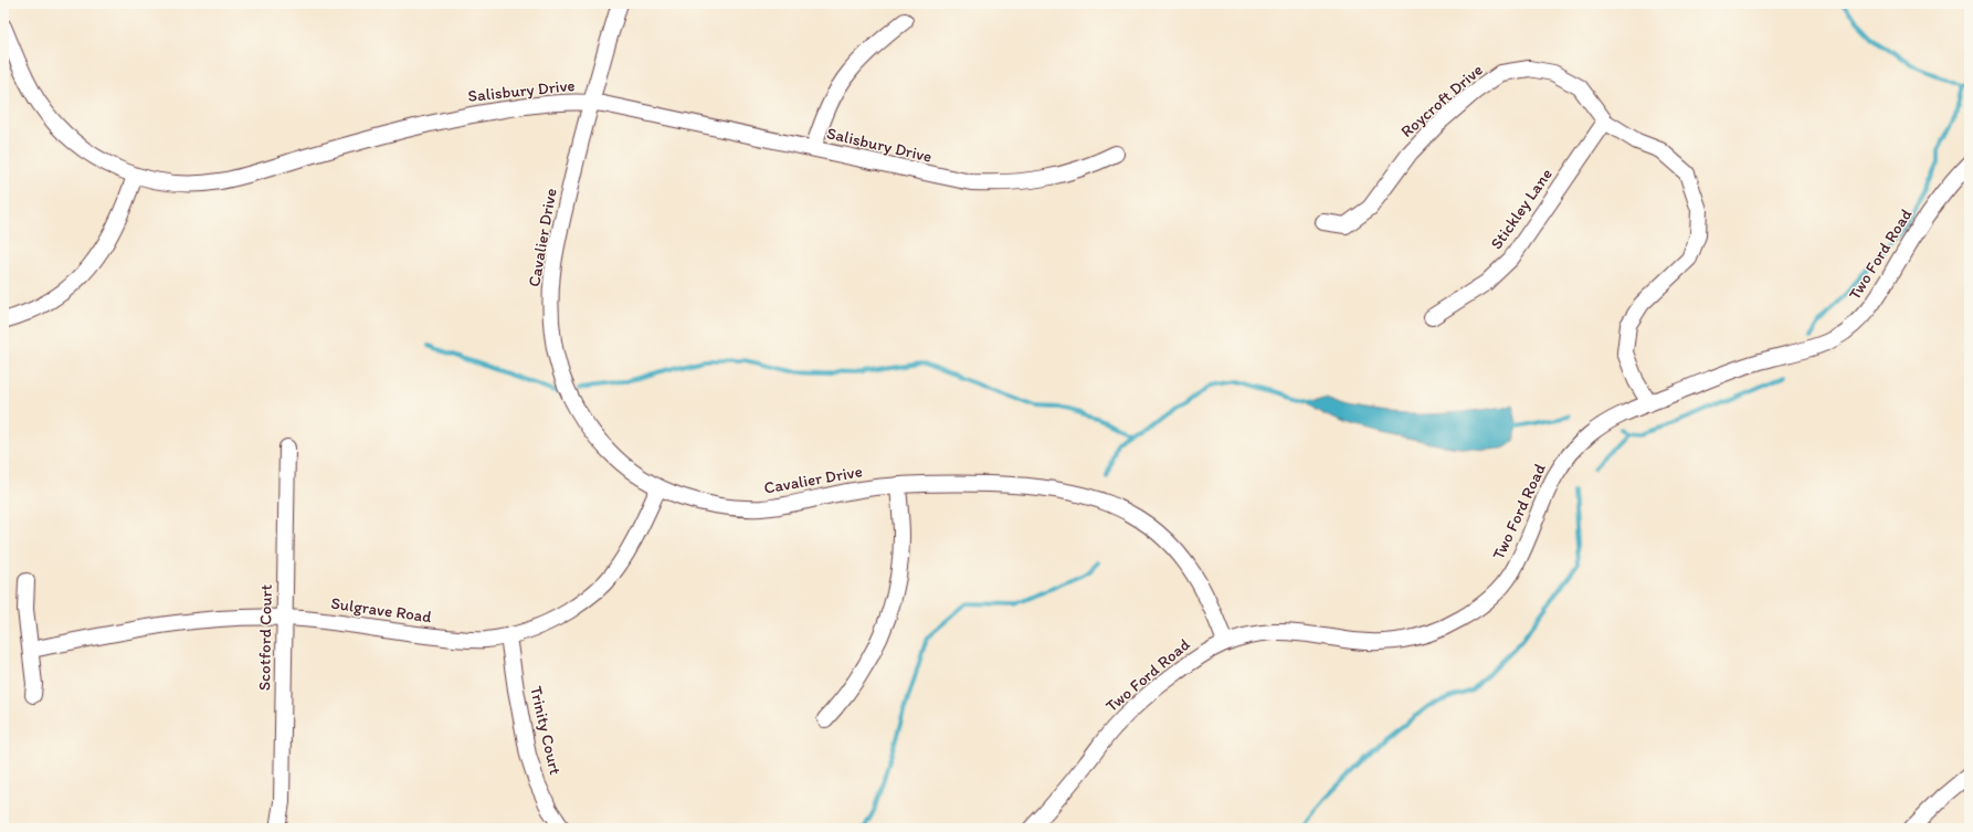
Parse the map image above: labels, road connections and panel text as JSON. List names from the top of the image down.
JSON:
{
  "streets": {
    "street": [
      "Salisbury Drive",
      "Roycroft Drive",
      "Stickley Lane",
      "Cavalier Drive",
      "Two Ford Road",
      "Sulgrave Road",
      "Scotford Court",
      "Trinity Court"
    ]
  },
  "crossings": [
    ["Salisbury Drive", "Cavalier Drive"],
    ["Roycroft Drive", "Stickley Lane"],
    ["Roycroft Drive", "Two Ford Road"],
    ["Cavalier Drive", "Two Ford Road"],
    ["Cavalier Drive", "Sulgrave Road"],
    ["Sulgrave Road", "Scotford Court"],
    ["Sulgrave Road", "Trinity Court"]
  ]
}
